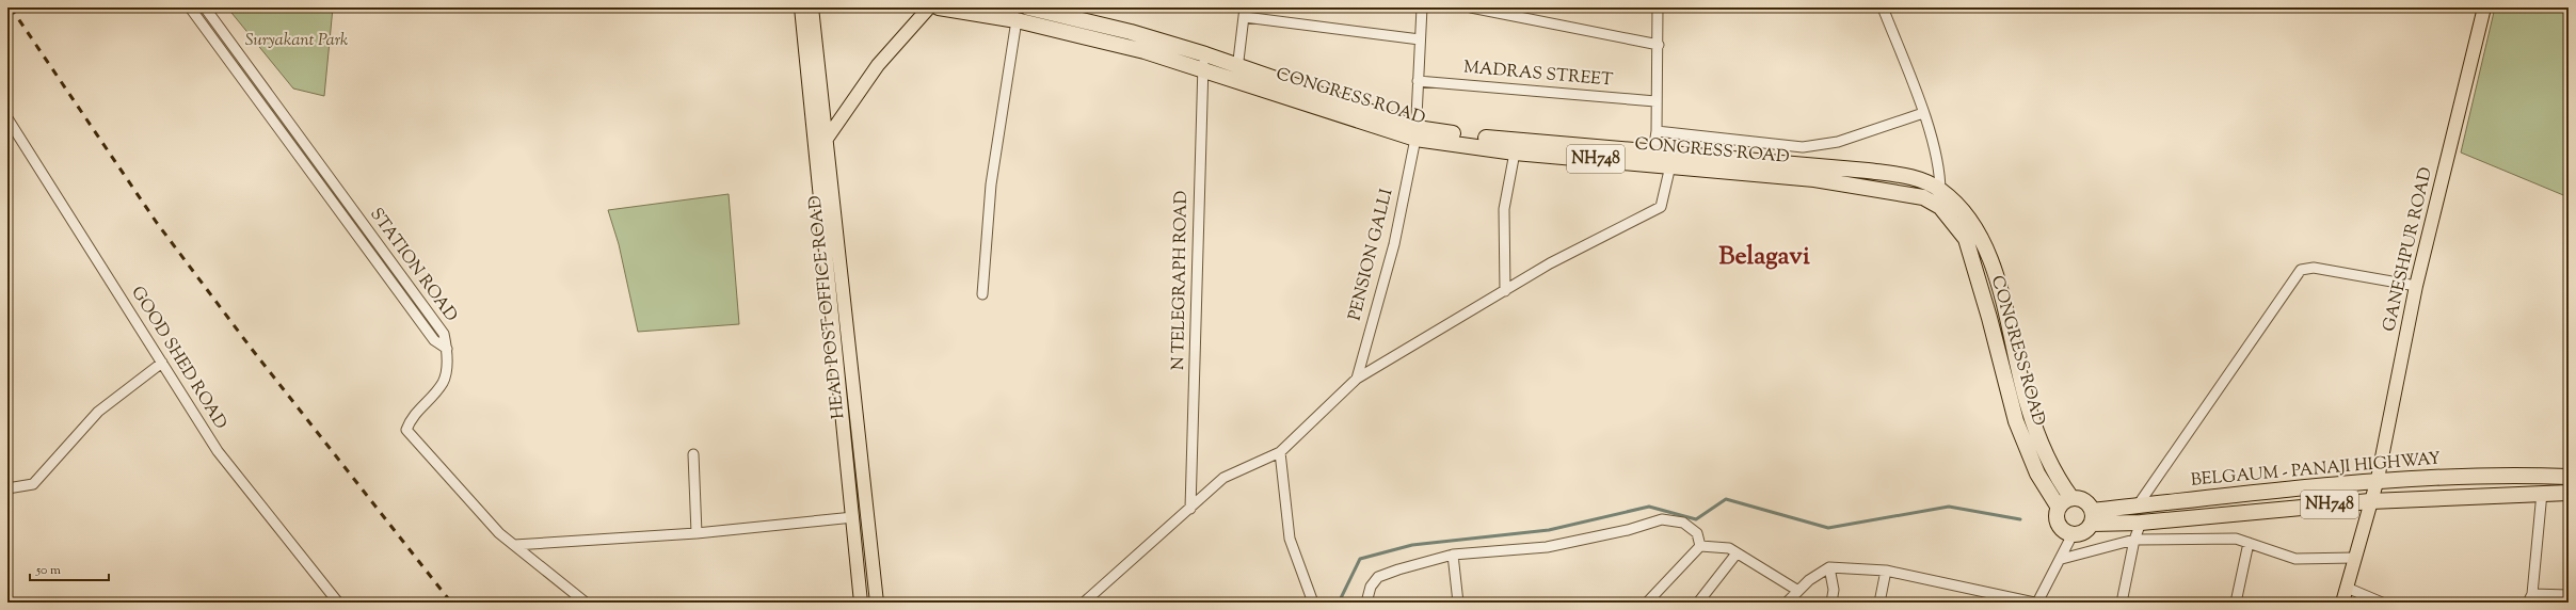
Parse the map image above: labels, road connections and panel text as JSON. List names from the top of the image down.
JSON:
{
  "streets": {
    "highway": ["CONGRESS ROAD", "NH748", "BELGAUM - PANAJI HIGHWAY"],
    "main road": ["GANESHPUR ROAD", "HEAD POST OFFICE ROAD"],
    "street": [
      "MADRAS STREET",
      "PENSION GALLI",
      "STATION ROAD",
      "N TELEGRAPH ROAD",
      "GOOD SHED ROAD"
    ]
  },
  "crossings": [
    ["MADRAS STREET", "PENSION GALLI"],
    ["CONGRESS ROAD", "NH748"],
    ["CONGRESS ROAD", "PENSION GALLI"],
    ["CONGRESS ROAD", "N TELEGRAPH ROAD"],
    ["CONGRESS ROAD", "BELGAUM - PANAJI HIGHWAY"],
    ["NH748", "BELGAUM - PANAJI HIGHWAY"],
    ["GANESHPUR ROAD", "BELGAUM - PANAJI HIGHWAY"]
  ],
  "districts": ["Belagavi"],
  "parks": ["Suryakant Park"],
  "scale_bar": "50 m"
}
